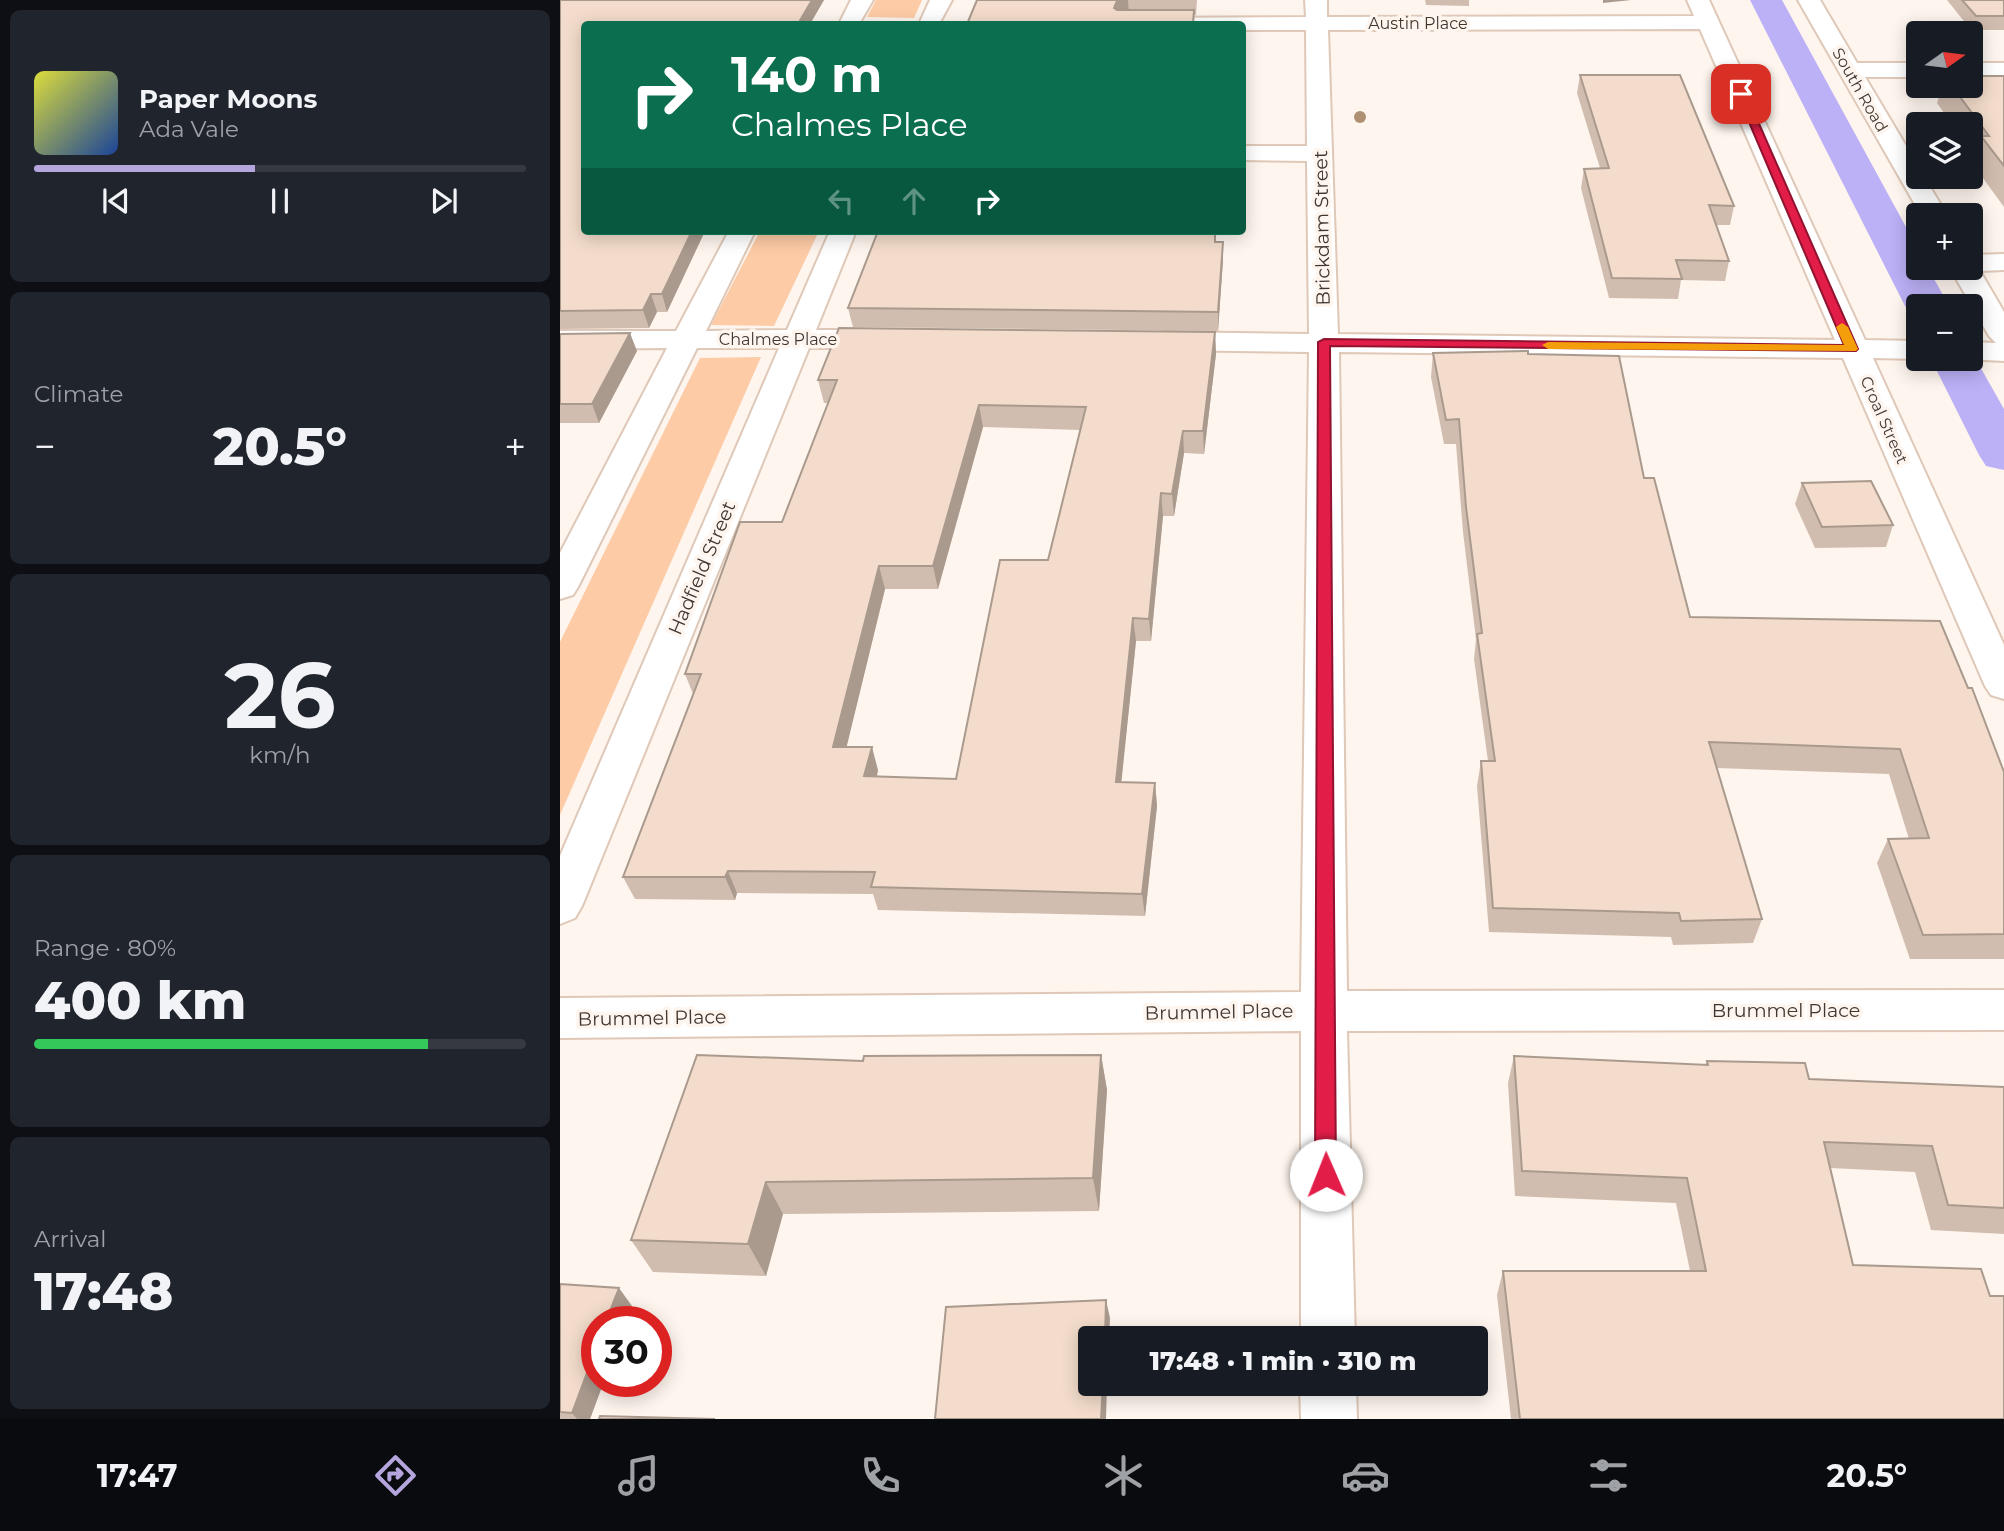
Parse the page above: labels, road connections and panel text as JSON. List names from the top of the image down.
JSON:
{
  "streets": {
    "street": [
      "Austin Place",
      "South Road",
      "Brickdam Street",
      "Chalmes Place",
      "Croal Street",
      "Hadfield Street",
      "Brummel Place"
    ]
  },
  "crossings": [
    ["Austin Place", "Brickdam Street"],
    ["Austin Place", "Croal Street"],
    ["Brickdam Street", "Brummel Place"],
    ["Chalmes Place", "Hadfield Street"]
  ],
  "north": "right",
  "page": {
    "map_buttons": ["+", "−"],
    "turn": ["140 m", "Chalmes Place"],
    "song": ["Paper Moons", "Ada Vale"],
    "tile": [
      "Climate",
      ["26", "km/h"],
      ["Range · 80%", "400 km"],
      ["Arrival", "17:48"]
    ],
    "heat": ["−", "20.5°", "+"],
    "limit": "30",
    "trip": "17:48 · 1 min · 310 m",
    "tabs": ["17:47", "20.5°"]
  }
}
